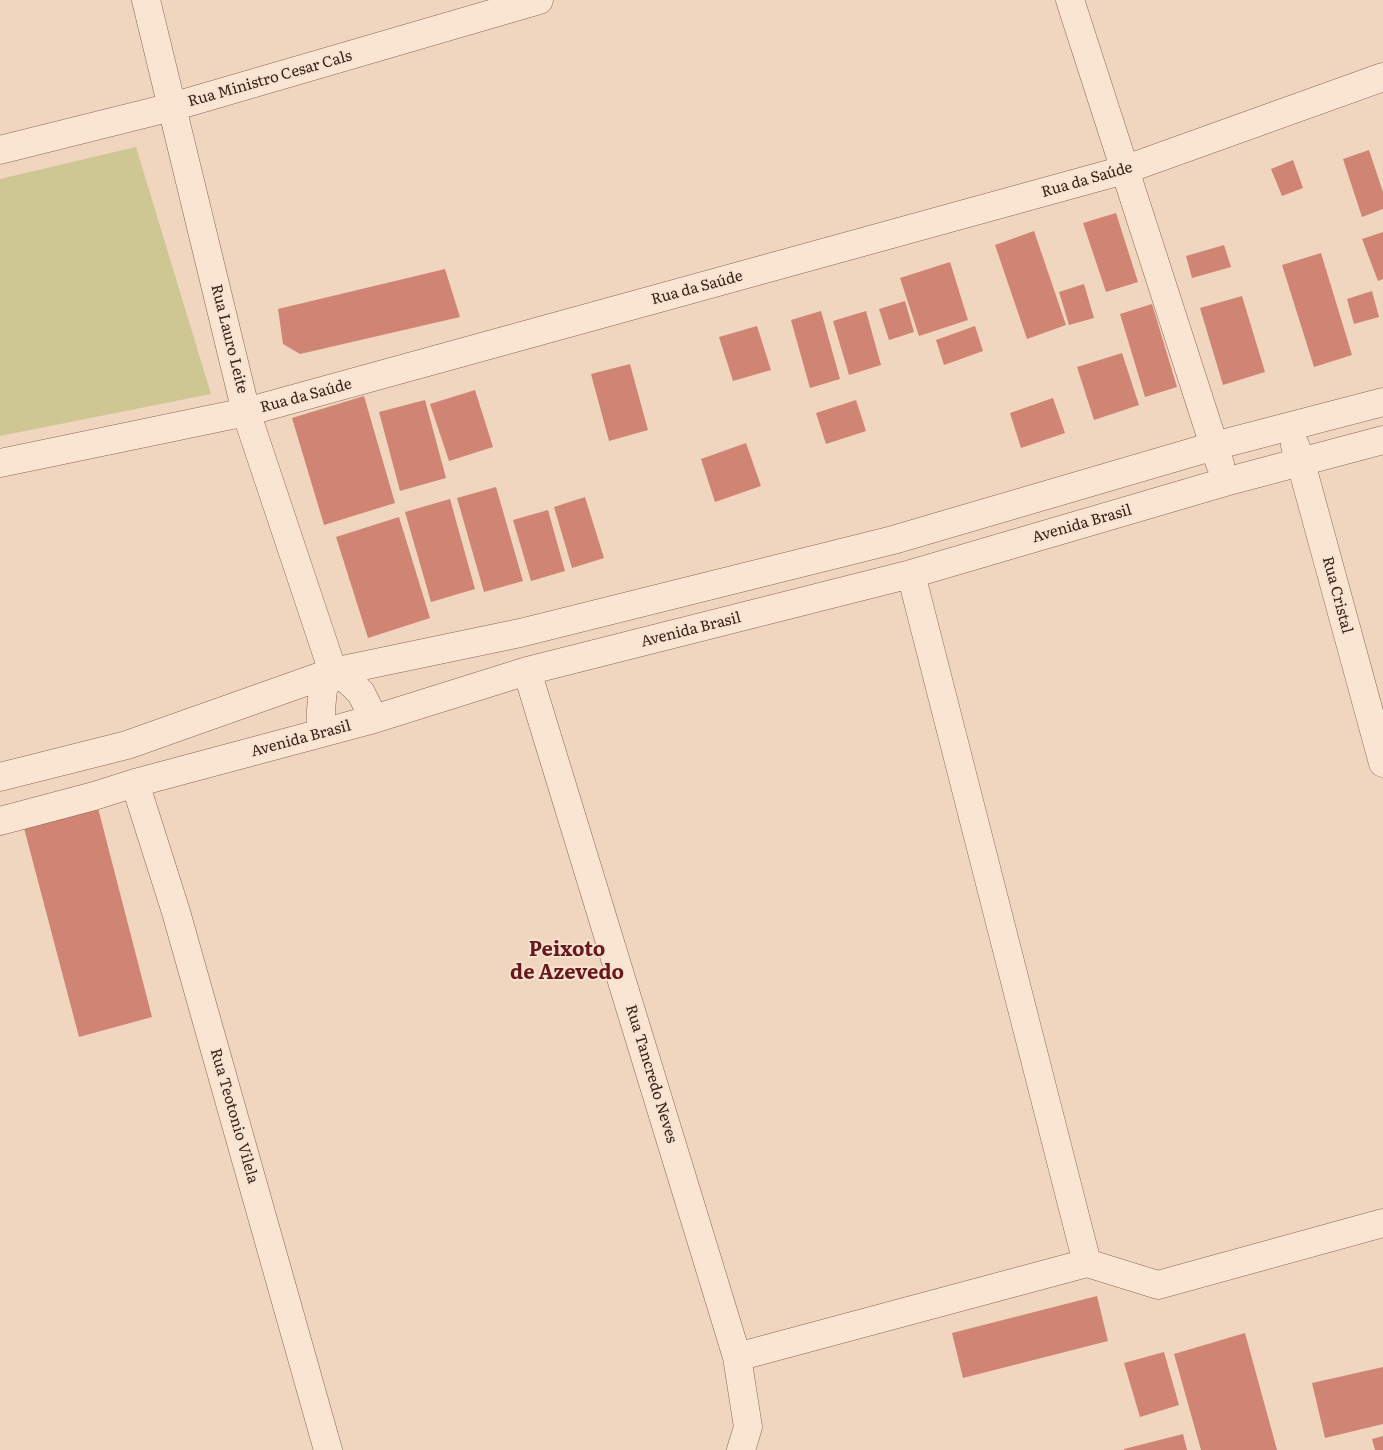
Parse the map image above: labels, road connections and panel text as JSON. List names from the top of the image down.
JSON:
{
  "streets": {
    "street": [
      "Rua Ministro Cesar Cals",
      "Rua da Saúde",
      "Rua Lauro Leite",
      "Avenida Brasil",
      "Rua Cristal",
      "Rua Tancredo Neves",
      "Rua Teotonio Vilela"
    ]
  },
  "crossings": [
    ["Rua Ministro Cesar Cals", "Rua Lauro Leite"],
    ["Rua da Saúde", "Rua Lauro Leite"],
    ["Avenida Brasil", "Rua Cristal"],
    ["Avenida Brasil", "Rua Tancredo Neves"],
    ["Avenida Brasil", "Rua Teotonio Vilela"]
  ],
  "districts": ["Peixoto de Azevedo"]
}
